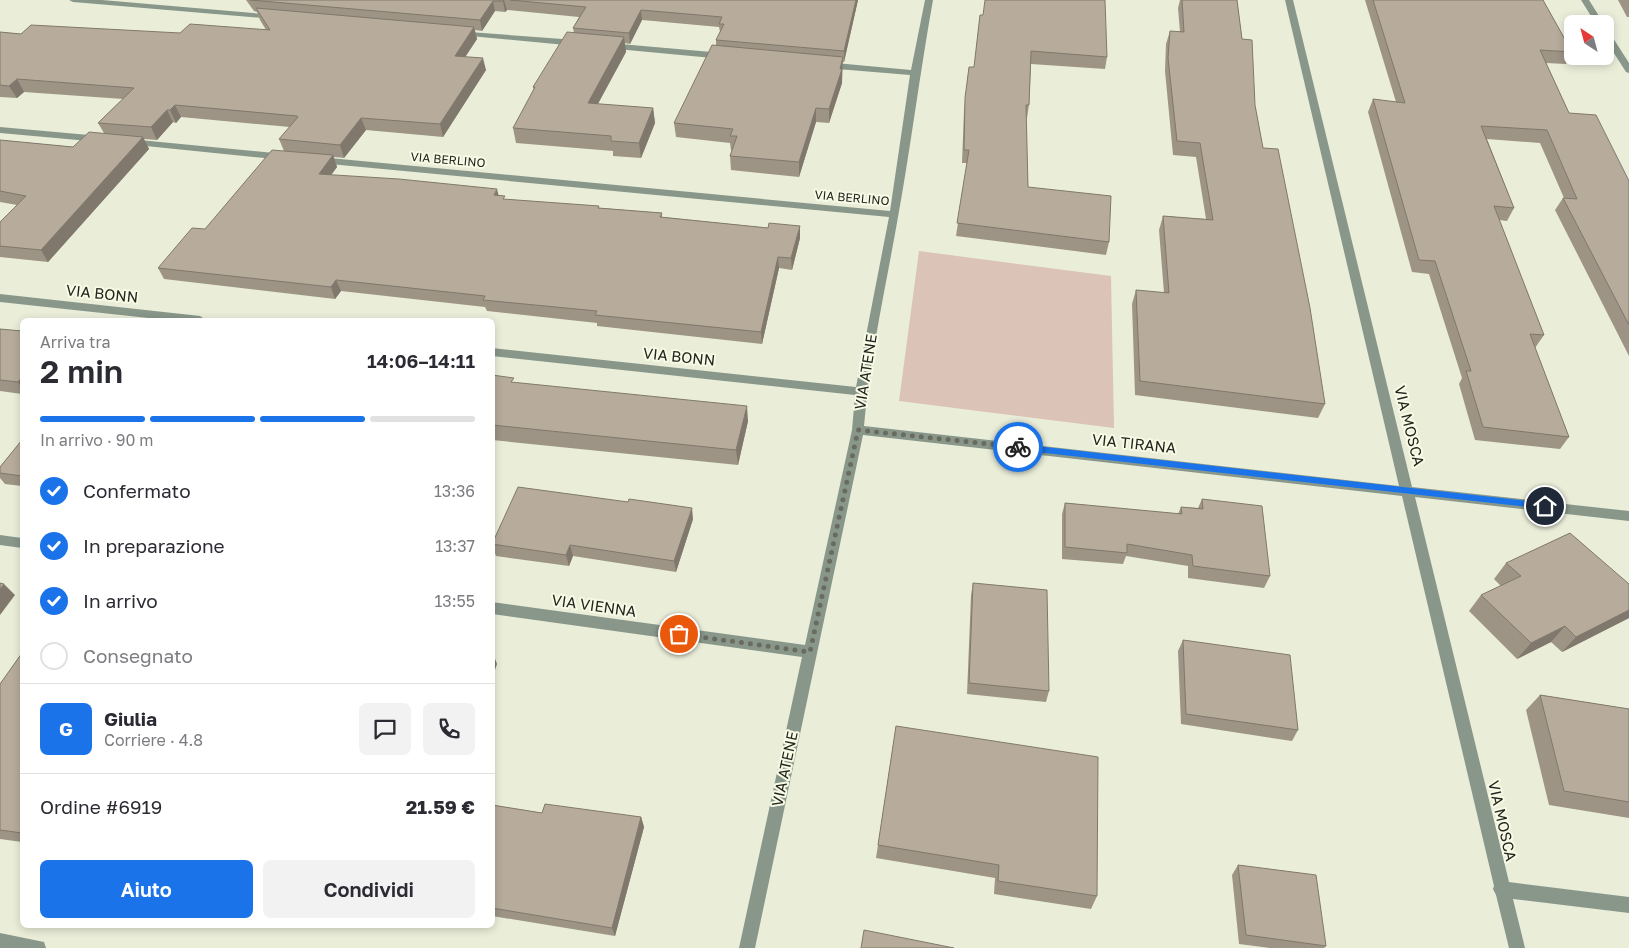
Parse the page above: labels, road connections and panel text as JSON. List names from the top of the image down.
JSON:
{
  "streets": {
    "street": [
      "VIA BERLINO",
      "VIA BONN",
      "VIA ATENE",
      "VIA MOSCA",
      "VIA TIRANA",
      "VIA VIENNA"
    ]
  },
  "crossings": [
    ["VIA BERLINO", "VIA ATENE"],
    ["VIA BONN", "VIA ATENE"],
    ["VIA ATENE", "VIA TIRANA"],
    ["VIA ATENE", "VIA VIENNA"],
    ["VIA MOSCA", "VIA TIRANA"]
  ],
  "north": "top left",
  "page": {
    "heading": ["2 min", "Arriva tra", "14:06–14:11"],
    "panel": [
      "Giulia",
      "Corriere · 4.8",
      "Ordine #6919",
      "21.59 €"
    ],
    "bar": "In arrivo · 90 m",
    "list": [
      ["Confermato", "13:36"],
      ["In preparazione", "13:37"],
      ["In arrivo", "13:55"],
      "Consegnato"
    ],
    "round": "G",
    "buttons": ["Aiuto", "Condividi"]
  }
}
